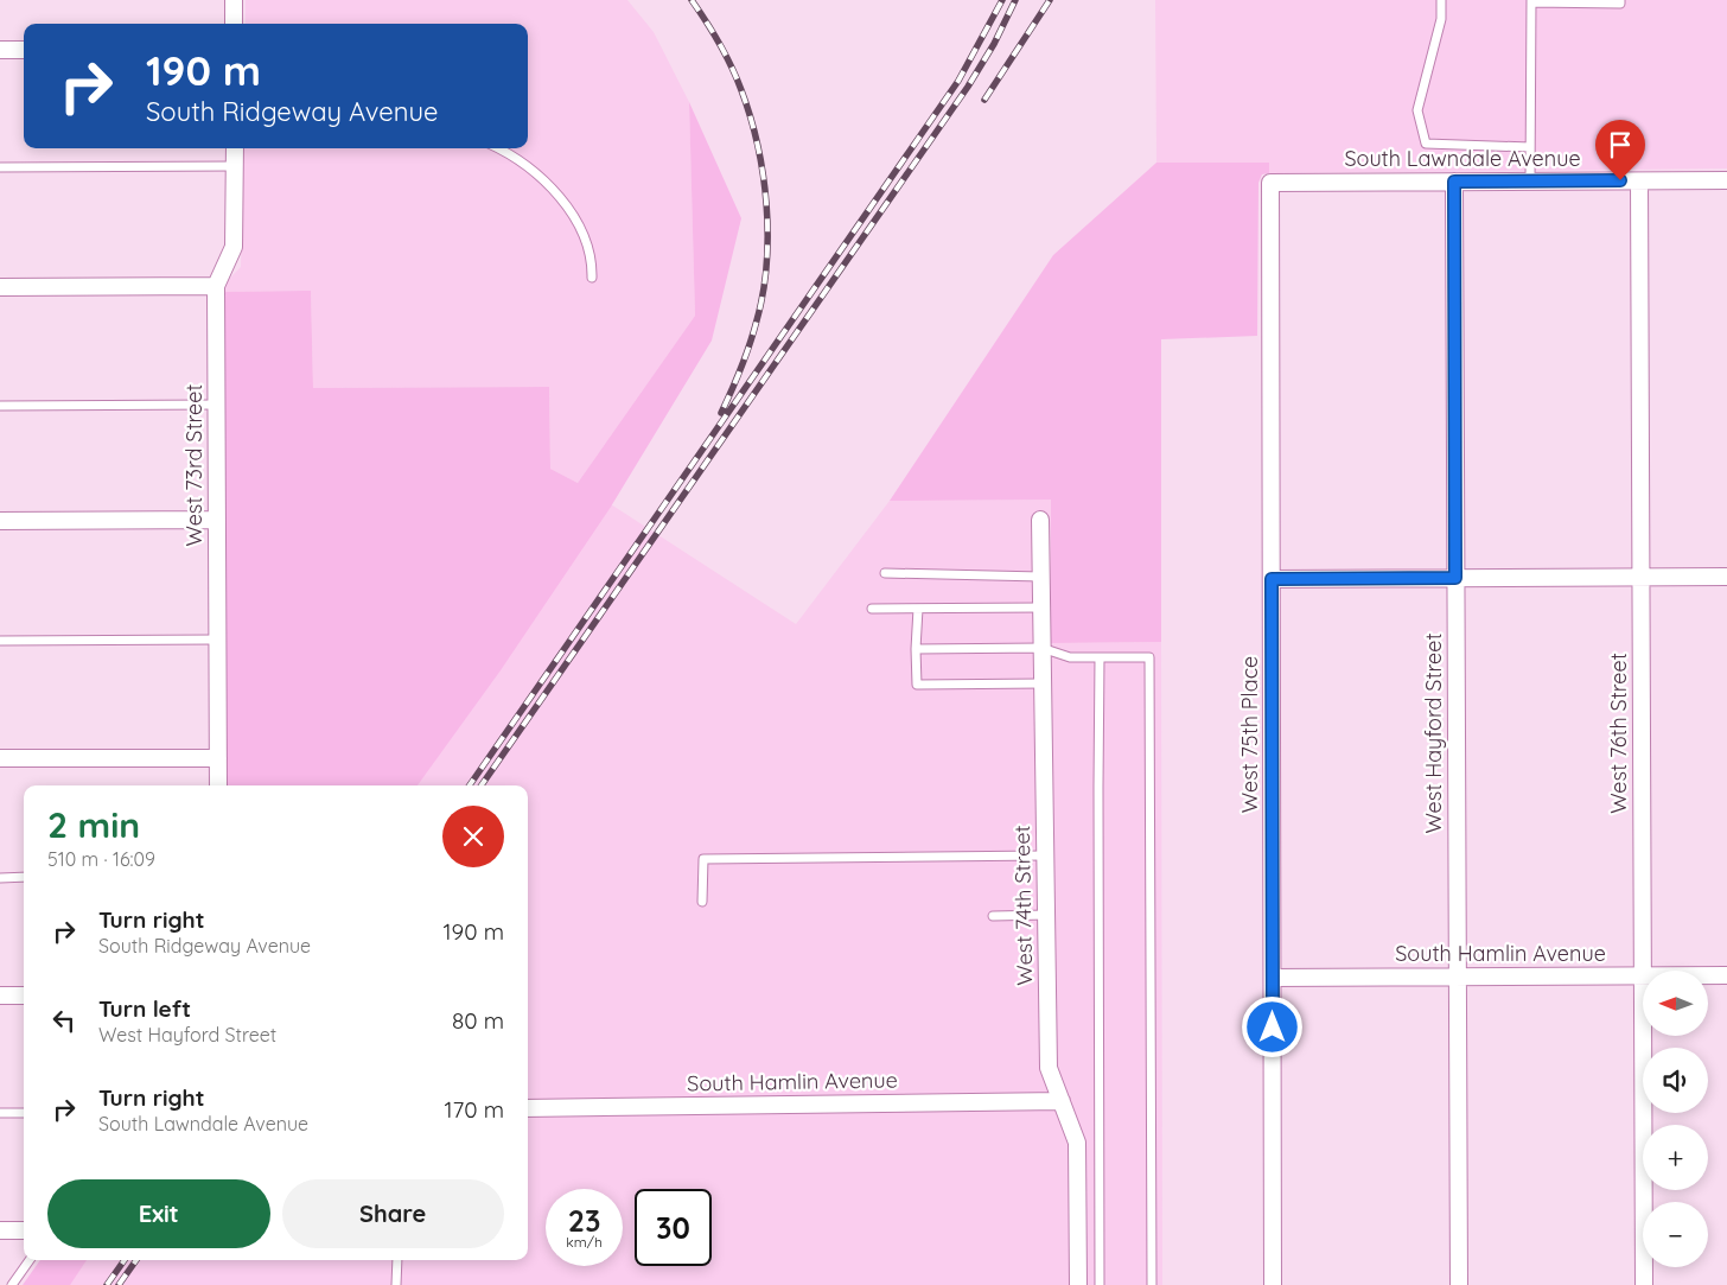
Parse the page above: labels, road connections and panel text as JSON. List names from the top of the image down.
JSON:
{
  "streets": {
    "street": [
      "South Lawndale Avenue",
      "West 73rd Street",
      "West Hayford Street",
      "West 76th Street",
      "West 75th Place",
      "West 74th Street",
      "South Hamlin Avenue"
    ]
  },
  "crossings": [
    ["South Lawndale Avenue", "West Hayford Street"],
    ["South Lawndale Avenue", "West 76th Street"],
    ["South Lawndale Avenue", "West 75th Place"],
    ["West Hayford Street", "South Hamlin Avenue"],
    ["West 76th Street", "South Hamlin Avenue"],
    ["West 75th Place", "South Hamlin Avenue"],
    ["West 74th Street", "South Hamlin Avenue"]
  ],
  "north": "left",
  "page": {
    "turn": ["190 m", "South Ridgeway Avenue"],
    "heading": ["2 min", "510 m · 16:09"],
    "list": [
      {
        "name": "Turn right",
        "note": "South Ridgeway Avenue",
        "value": "190 m"
      },
      {
        "name": "Turn left",
        "note": "West Hayford Street",
        "value": "80 m"
      },
      {
        "name": "Turn right",
        "note": "South Lawndale Avenue",
        "value": "170 m"
      }
    ],
    "map_buttons": ["+", "−"],
    "buttons": ["Exit", "Share"],
    "speed": "23 km/h",
    "limit": "30"
  }
}
